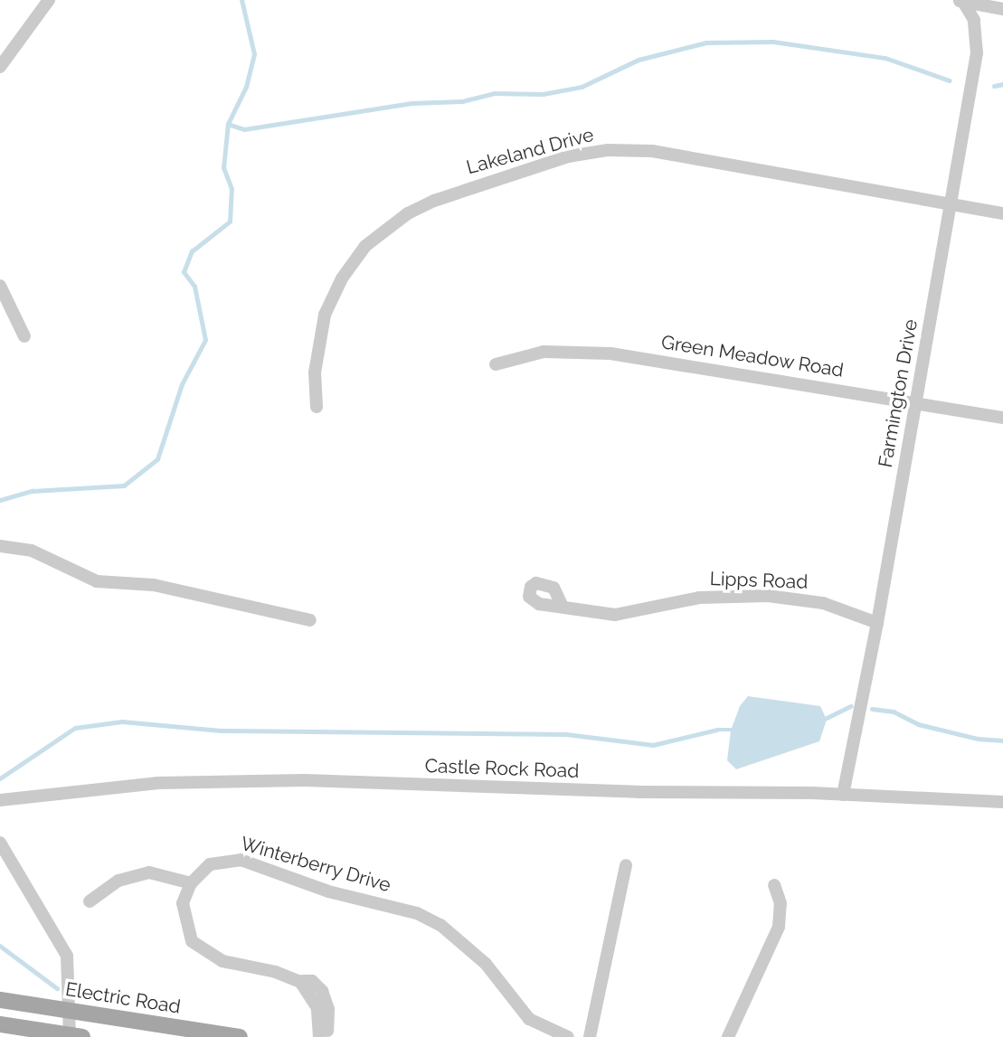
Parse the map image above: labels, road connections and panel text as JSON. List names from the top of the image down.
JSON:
{
  "streets": {
    "main road": ["Electric Road"],
    "street": [
      "Lakeland Drive",
      "Green Meadow Road",
      "Farmington Drive",
      "Lipps Road",
      "Castle Rock Road",
      "Winterberry Drive"
    ]
  },
  "crossings": [
    ["Lakeland Drive", "Farmington Drive"],
    ["Green Meadow Road", "Farmington Drive"],
    ["Farmington Drive", "Lipps Road"],
    ["Farmington Drive", "Castle Rock Road"]
  ]
}
